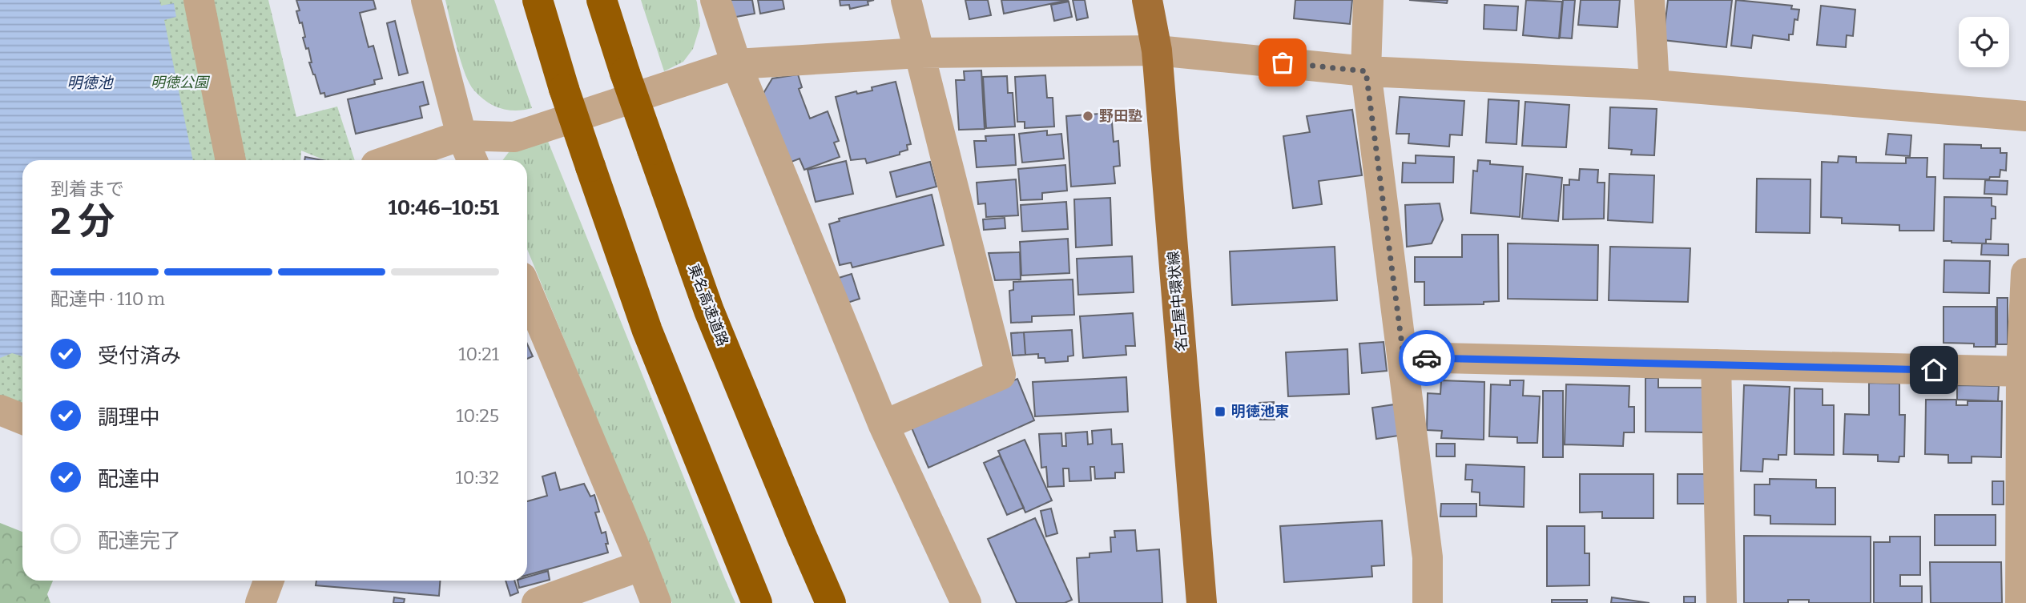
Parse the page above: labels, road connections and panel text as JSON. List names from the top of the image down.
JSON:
{
  "streets": {
    "highway": ["東名高速道路"],
    "main road": ["名古屋中環状線"]
  },
  "water": ["明徳池"],
  "parks": ["明徳公園"],
  "places": {
    "other": ["野田塾"],
    "transit": ["明徳池東"]
  },
  "page": {
    "heading": ["2 分", "到着まで", "10:46–10:51"],
    "bar": "配達中 · 110 m",
    "list": [
      ["受付済み", "10:21"],
      ["調理中", "10:25"],
      ["配達中", "10:32"],
      "配達完了"
    ]
  }
}
